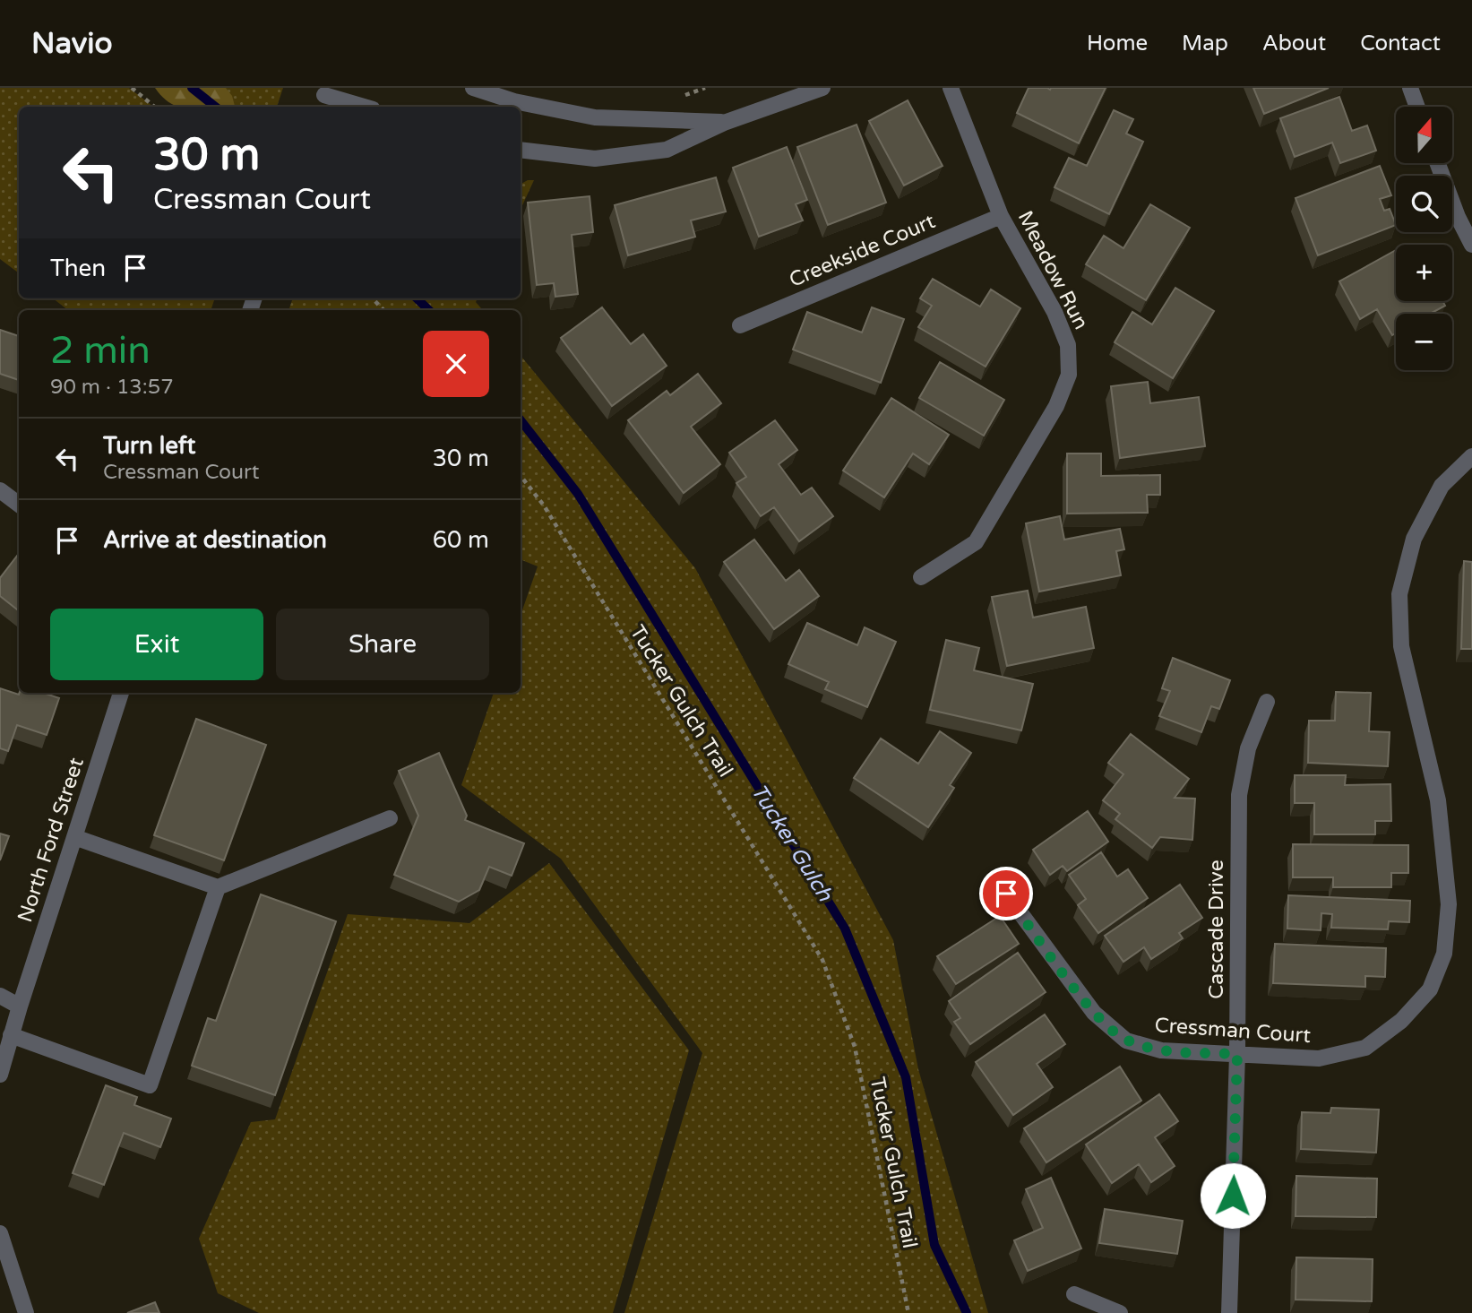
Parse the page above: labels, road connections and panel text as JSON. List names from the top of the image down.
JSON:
{
  "streets": {
    "street": [
      "Creekside Court",
      "Meadow Run",
      "North Ford Street",
      "Cascade Drive",
      "Cressman Court"
    ],
    "path": ["Tucker Gulch Trail"]
  },
  "crossings": [
    ["Creekside Court", "Meadow Run"],
    ["Cascade Drive", "Cressman Court"]
  ],
  "water": ["Tucker Gulch"],
  "north": "top",
  "page": {
    "header": "Navio",
    "nav": [
      "Home",
      "Map",
      "About",
      "Contact"
    ],
    "map_buttons": ["+", "−"],
    "turn": ["30 m", "Cressman Court"],
    "then": "Then",
    "heading": ["2 min", "90 m · 13:57"],
    "list": [
      {
        "name": "Turn left",
        "note": "Cressman Court",
        "value": "30 m"
      },
      {
        "name": "Arrive at destination",
        "value": "60 m"
      }
    ],
    "buttons": ["Exit", "Share"]
  }
}
